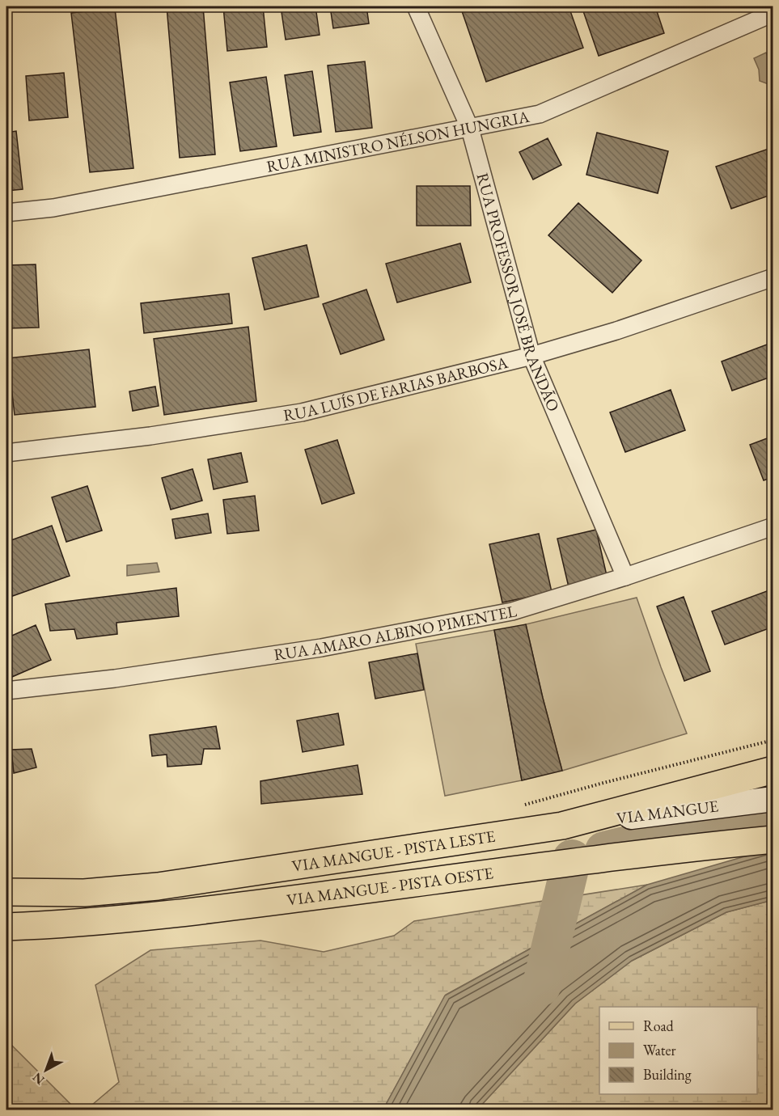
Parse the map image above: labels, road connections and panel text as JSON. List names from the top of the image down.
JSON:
{
  "streets": {
    "main road": ["VIA MANGUE", "VIA MANGUE - PISTA LESTE", "VIA MANGUE - PISTA OESTE"],
    "street": [
      "RUA MINISTRO NÉLSON HUNGRIA",
      "RUA PROFESSOR JOSÉ BRANDÃO",
      "RUA LUÍS DE FARIAS BARBOSA",
      "RUA AMARO ALBINO PIMENTEL"
    ]
  },
  "crossings": [
    ["RUA MINISTRO NÉLSON HUNGRIA", "RUA PROFESSOR JOSÉ BRANDÃO"],
    ["RUA PROFESSOR JOSÉ BRANDÃO", "RUA LUÍS DE FARIAS BARBOSA"],
    ["RUA PROFESSOR JOSÉ BRANDÃO", "RUA AMARO ALBINO PIMENTEL"],
    ["VIA MANGUE", "VIA MANGUE - PISTA LESTE"]
  ],
  "legend": ["Road", "Water", "Building"],
  "north": "bottom left"
}
